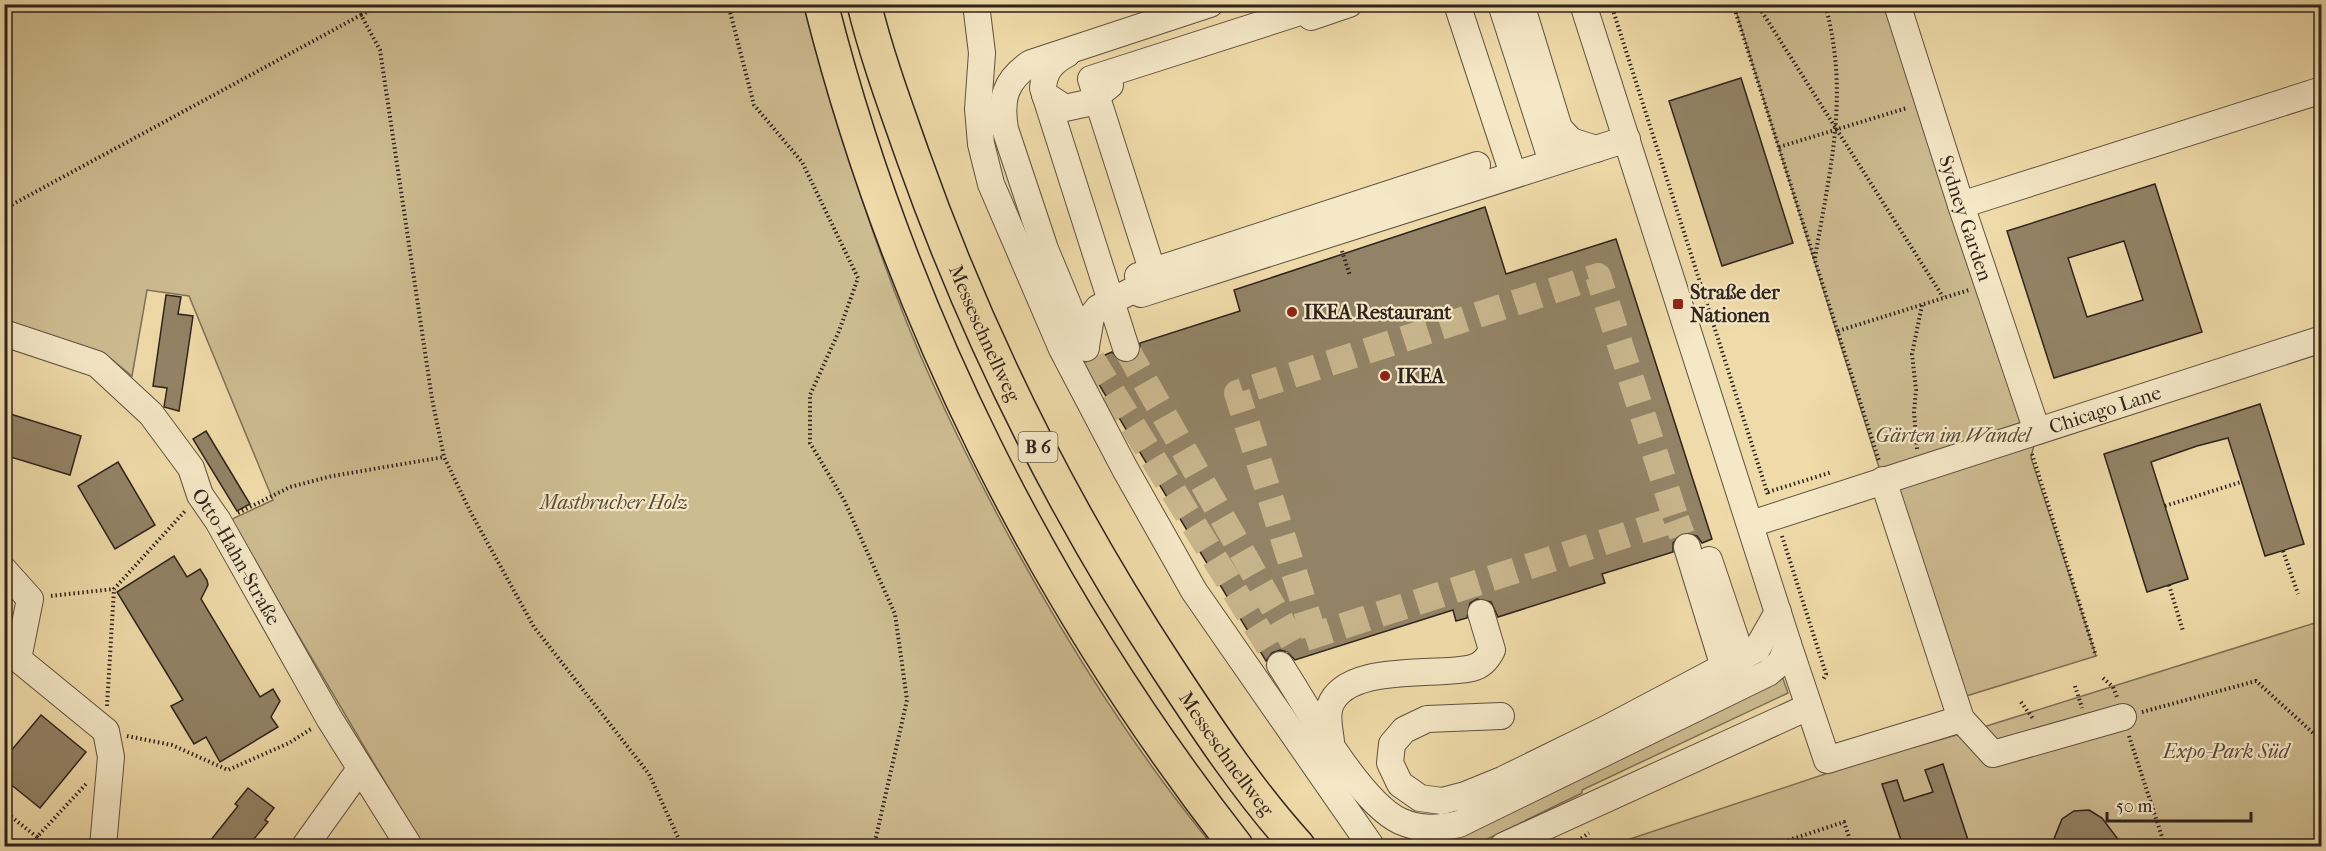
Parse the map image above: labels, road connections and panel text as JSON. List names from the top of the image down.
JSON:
{
  "streets": {
    "highway": ["Messeschnellweg", "B 6"],
    "street": ["Sydney Garden", "Chicago Lane", "Otto-Hahn-Straße"]
  },
  "crossings": [
    ["Sydney Garden", "Chicago Lane"]
  ],
  "parks": ["Gärten im Wandel", "Mastbrucher Holz", "Expo-Park Süd"],
  "places": {
    "transit": ["Straße der Nationen"],
    "other": ["IKEA Restaurant", "IKEA"]
  },
  "scale_bar": "50 m"
}
